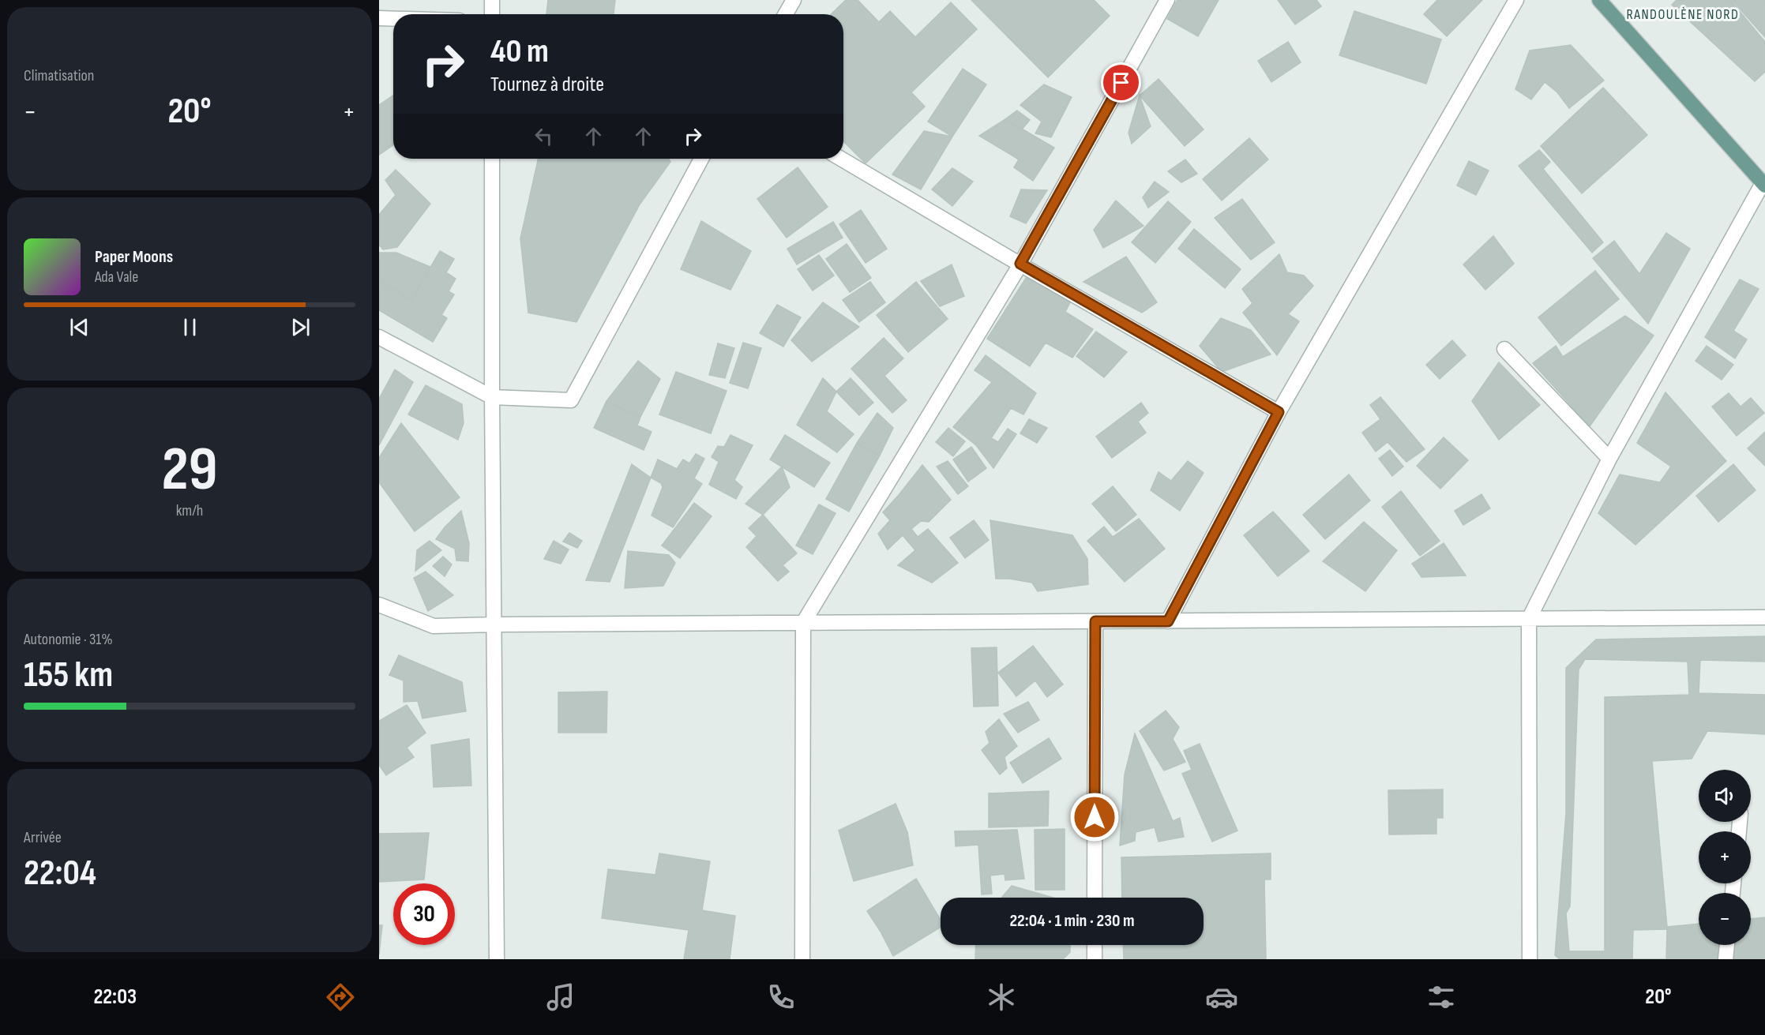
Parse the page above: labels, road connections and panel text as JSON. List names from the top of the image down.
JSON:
{
  "districts": ["RANDOULÈNE NORD"],
  "page": {
    "tile": [
      "Climatisation",
      ["29", "km/h"],
      ["Autonomie · 31%", "155 km"],
      ["Arrivée", "22:04"]
    ],
    "turn": ["40 m", "Tournez à droite"],
    "heat": ["−", "20°", "+"],
    "song": ["Paper Moons", "Ada Vale"],
    "map_buttons": ["+", "−"],
    "limit": "30",
    "trip": "22:04 · 1 min · 230 m",
    "tabs": ["22:03", "20°"]
  }
}
